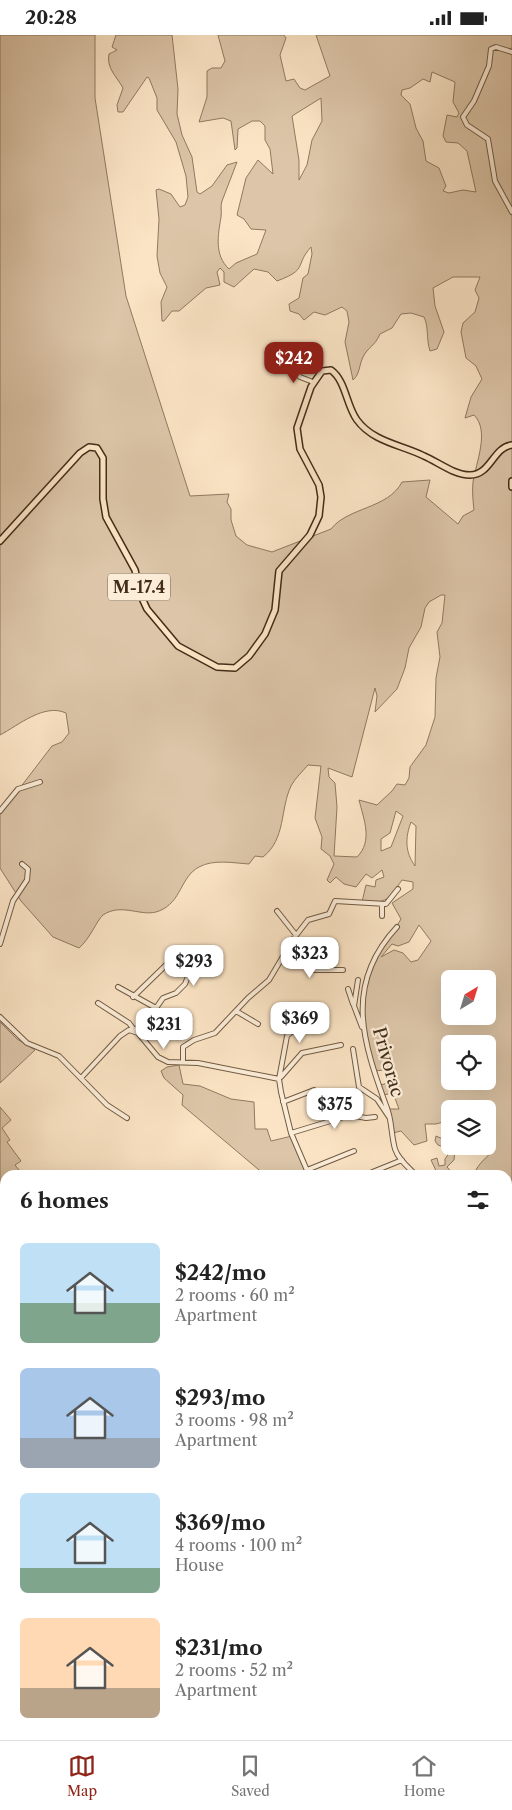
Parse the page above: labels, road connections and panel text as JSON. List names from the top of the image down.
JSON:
{
  "streets": {
    "main road": ["M-17.4"],
    "street": ["Privorac"]
  },
  "north": "top right",
  "page": {
    "status": "20:28",
    "price": [
      "$242",
      "$323",
      "$293",
      "$369",
      "$231",
      "$375"
    ],
    "heading": "6 homes",
    "list": [
      {
        "name": "$242/mo",
        "note": "2 rooms · 60 m² · Apartment"
      },
      {
        "name": "$293/mo",
        "note": "3 rooms · 98 m² · Apartment"
      },
      {
        "name": "$369/mo",
        "note": "4 rooms · 100 m² · House"
      },
      {
        "name": "$231/mo",
        "note": "2 rooms · 52 m² · Apartment"
      }
    ],
    "tabs": ["Map", "Saved", "Home"]
  }
}
